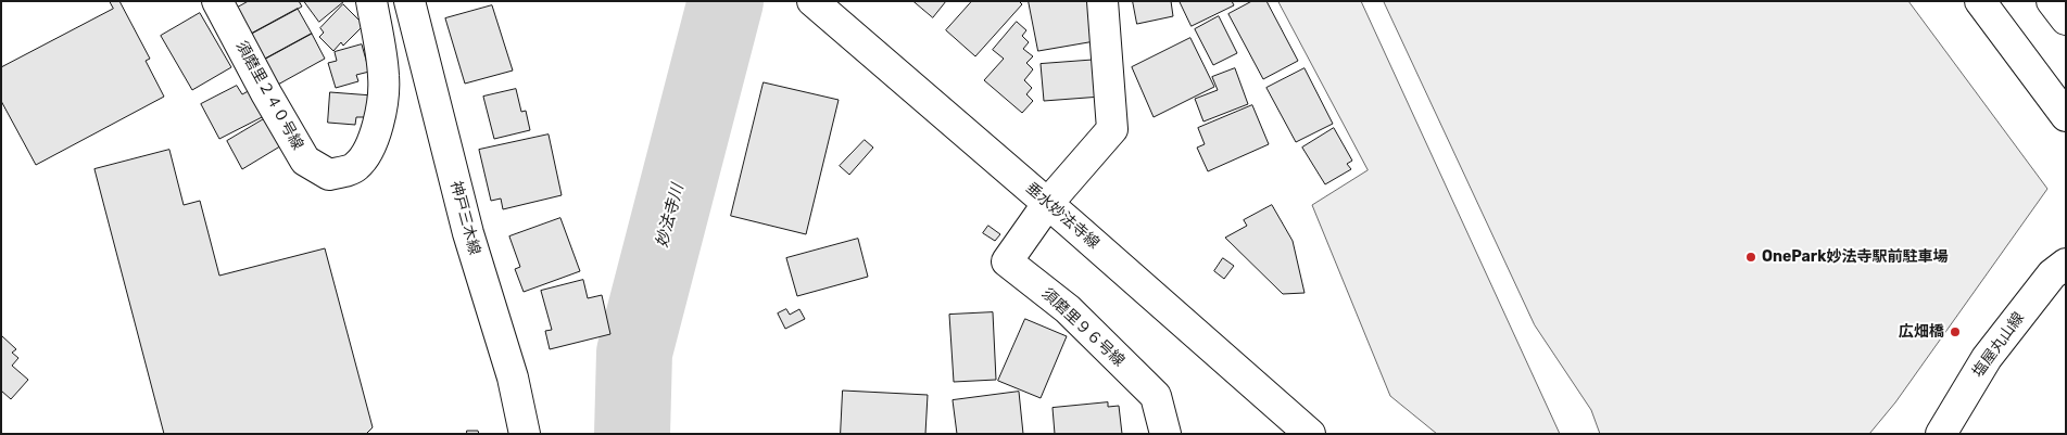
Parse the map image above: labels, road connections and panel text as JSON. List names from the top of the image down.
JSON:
{
  "streets": {
    "main road": [
      "須磨里２４０号線",
      "垂水妙法寺線",
      "神戸三木線",
      "須磨里９６号線",
      "塩屋丸山線"
    ]
  },
  "crossings": [
    ["垂水妙法寺線", "須磨里９６号線"]
  ],
  "water": ["妙法寺川"],
  "places": ["OnePark妙法寺駅前駐車場", "広畑橋"]
}
